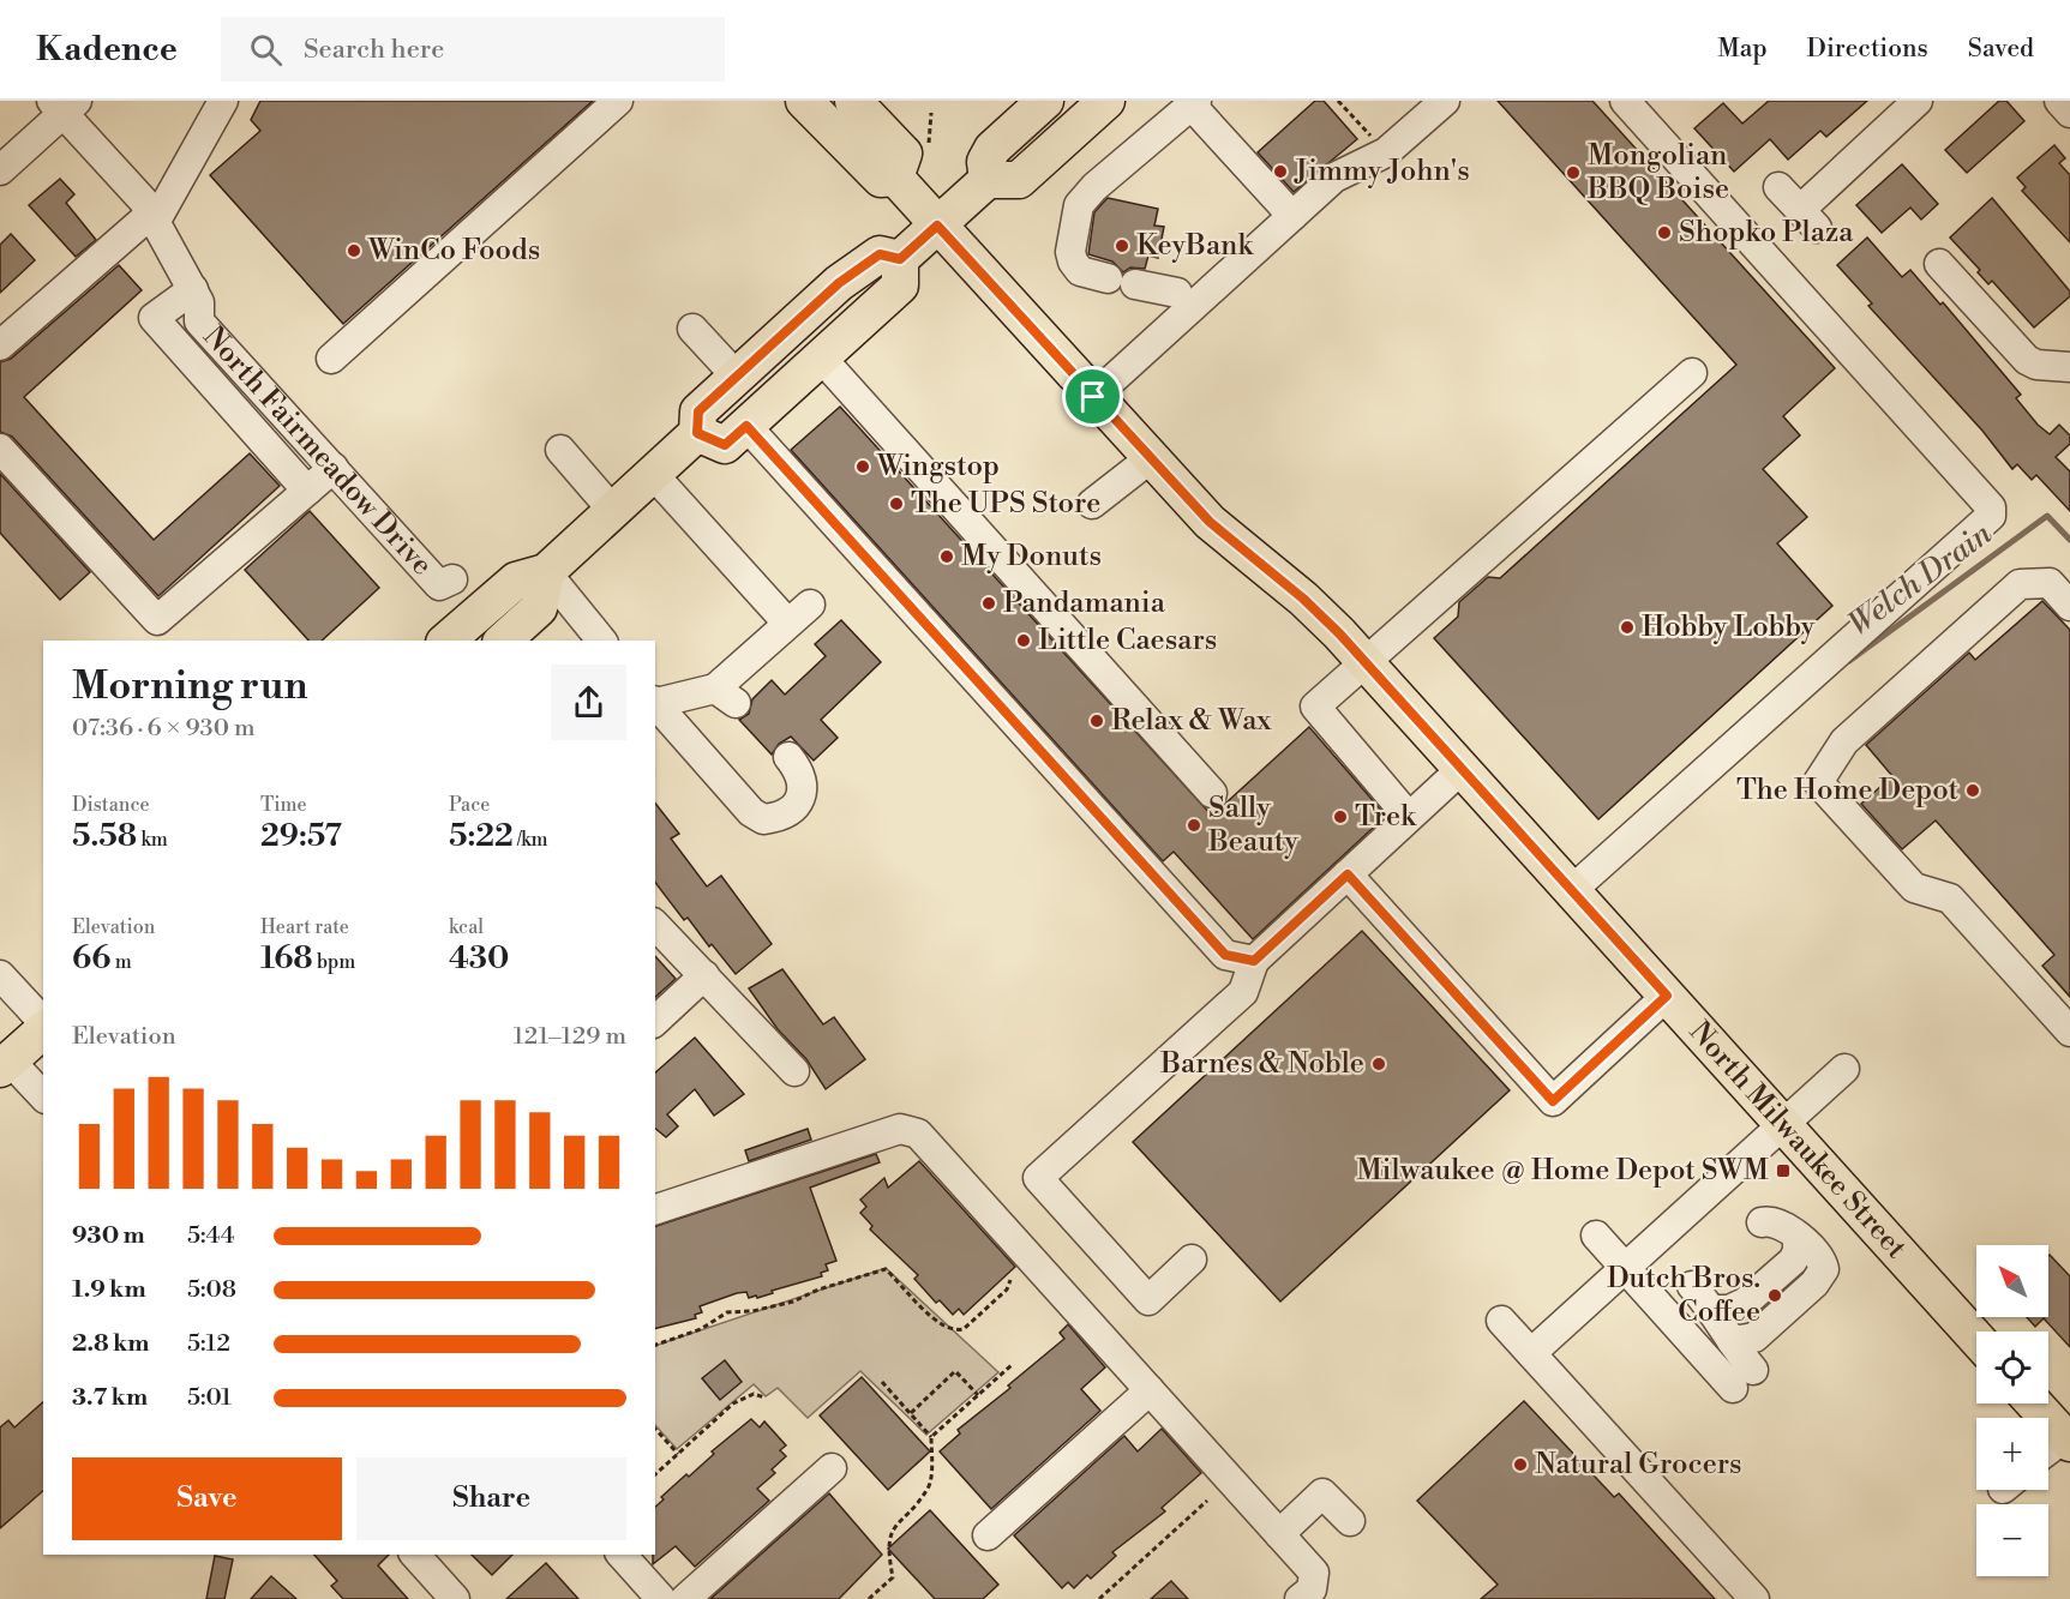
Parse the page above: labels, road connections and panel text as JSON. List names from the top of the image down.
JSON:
{
  "streets": {
    "main road": ["North Milwaukee Street"],
    "street": ["North Fairmeadow Drive"]
  },
  "water": ["Welch Drain"],
  "places": {
    "other": [
      "Jimmy John's",
      "Mongolian BBQ Boise",
      "Shopko Plaza",
      "KeyBank",
      "WinCo Foods",
      "Wingstop",
      "The UPS Store",
      "My Donuts",
      "Pandamania",
      "Hobby Lobby",
      "Little Caesars",
      "Relax & Wax",
      "The Home Depot",
      "Trek",
      "Sally Beauty",
      "Barnes & Noble",
      "Dutch Bros. Coffee",
      "Natural Grocers"
    ],
    "transit": ["Milwaukee @ Home Depot SWM"]
  },
  "north": "top left",
  "page": {
    "header": "Kadence",
    "search": "Search here",
    "nav": ["Map", "Directions", "Saved"],
    "heading": ["Morning run", "07:36 · 6 × 930 m"],
    "stats": [
      ["Distance", "5.58 km"],
      ["Time", "29:57"],
      ["Pace", "5:22 /km"],
      ["Elevation", "66 m"],
      ["Heart rate", "168 bpm"],
      ["kcal", "430"]
    ],
    "chart": ["Elevation", "121–129 m"],
    "list": [
      {
        "name": "930 m",
        "note": "5:44"
      },
      {
        "name": "1.9 km",
        "note": "5:08"
      },
      {
        "name": "2.8 km",
        "note": "5:12"
      },
      {
        "name": "3.7 km",
        "note": "5:01"
      }
    ],
    "map_buttons": ["+", "−"],
    "buttons": ["Save", "Share"]
  }
}
